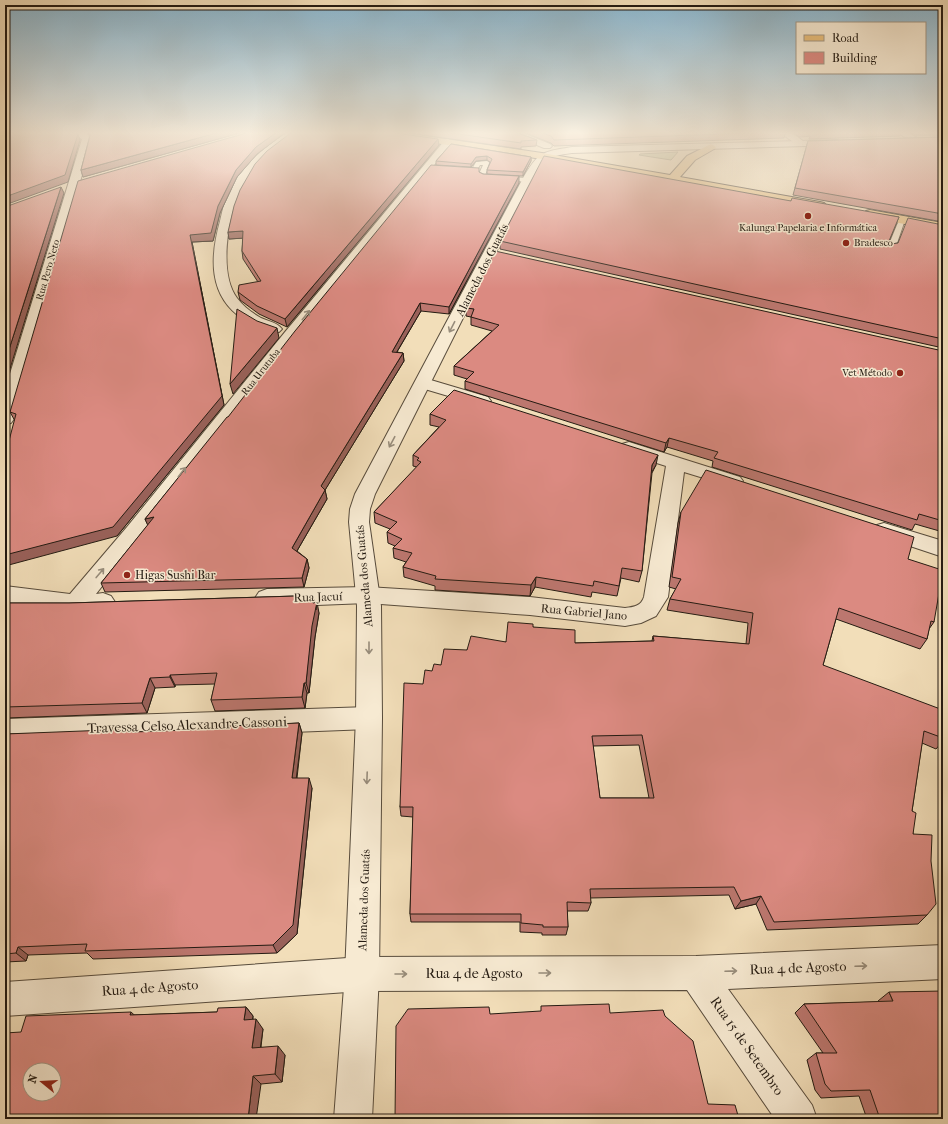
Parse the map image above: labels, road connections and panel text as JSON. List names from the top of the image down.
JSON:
{
  "streets": {
    "street": [
      "Rua Pero Neto",
      "Alameda dos Guatás",
      "Rua Urutuba",
      "Rua Jacuí",
      "Rua Gabriel Jano",
      "Travessa Celso Alexandre Cassoni",
      "Rua 4 de Agosto",
      "Rua 15 de Setembro"
    ]
  },
  "crossings": [
    ["Alameda dos Guatás", "Rua Jacuí"],
    ["Alameda dos Guatás", "Rua Gabriel Jano"],
    ["Alameda dos Guatás", "Travessa Celso Alexandre Cassoni"],
    ["Alameda dos Guatás", "Rua 4 de Agosto"],
    ["Rua Jacuí", "Rua Gabriel Jano"],
    ["Rua 4 de Agosto", "Rua 15 de Setembro"]
  ],
  "one_way": ["Alameda dos Guatás", "Rua Urutuba", "Rua 4 de Agosto"],
  "places": [
    "Kalunga Papelaria e Informática",
    "Bradesco",
    "Vet Método",
    "Higas Sushi Bar"
  ],
  "legend": ["Road", "Building"],
  "north": "left"
}
